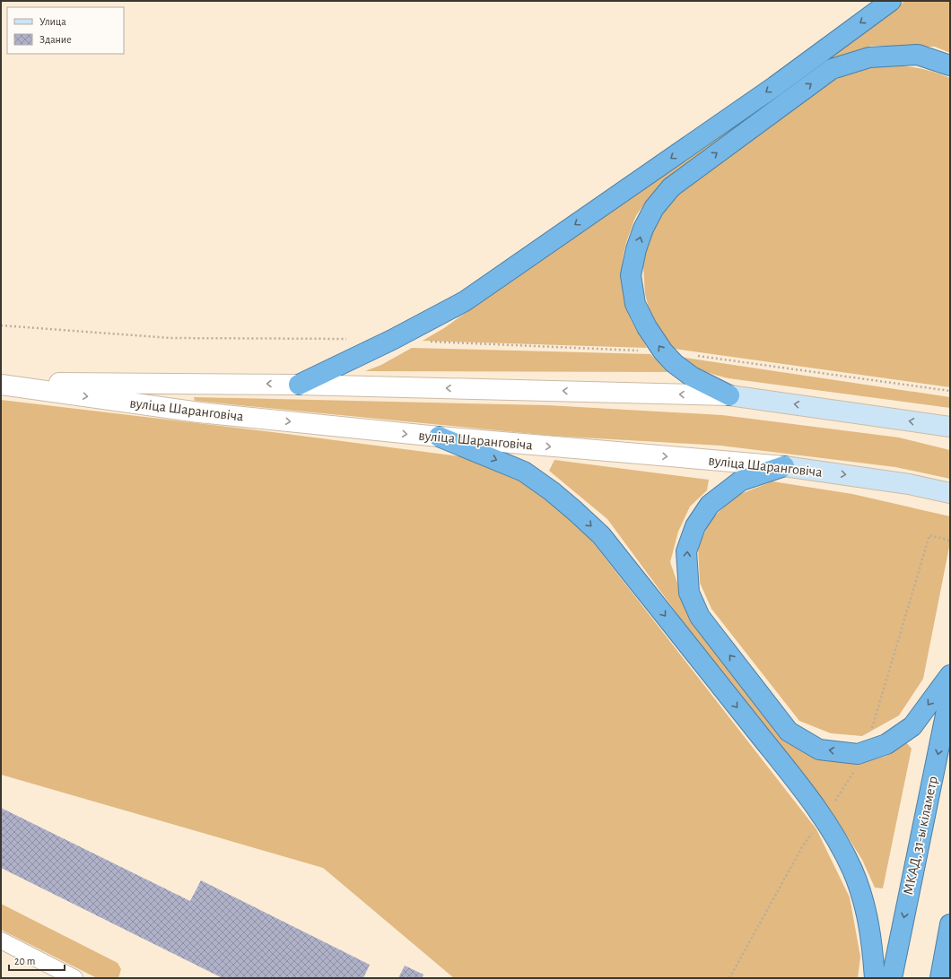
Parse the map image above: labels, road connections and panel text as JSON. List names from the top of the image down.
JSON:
{
  "streets": {
    "highway": ["МКАД, 31-ы кіламетр"],
    "main road": ["вуліца Шаранговіча"]
  },
  "one_way": ["МКАД, 31-ы кіламетр"],
  "legend": ["Улица", "Здание"],
  "scale_bar": "20 m"
}
